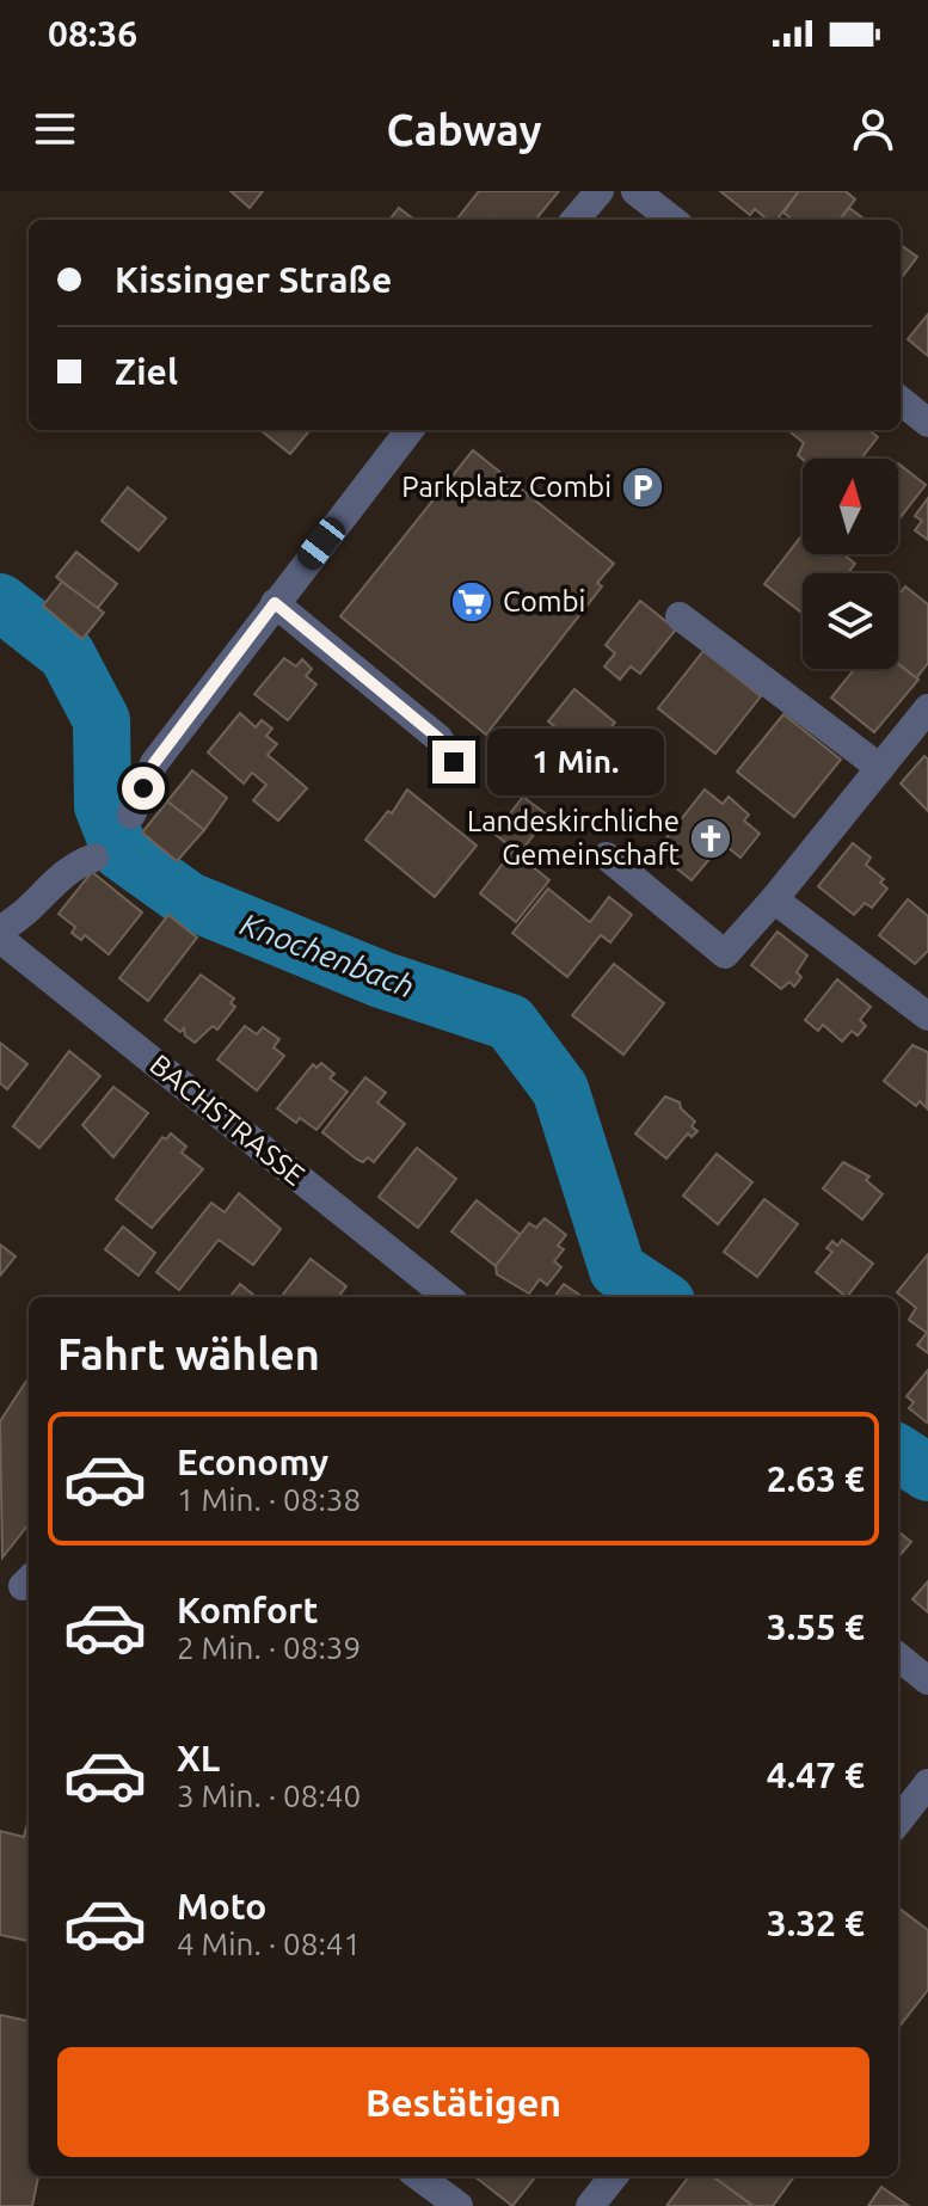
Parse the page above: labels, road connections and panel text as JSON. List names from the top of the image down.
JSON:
{
  "streets": {
    "street": ["BACHSTRASSE"]
  },
  "water": ["Knochenbach"],
  "places": {
    "parking": ["Parkplatz Combi"],
    "supermarket": ["Combi"],
    "church": ["Landeskirchliche Gemeinschaft"]
  },
  "north": "top",
  "page": {
    "status": "08:36",
    "header": "Cabway",
    "banner": ["Kissinger Straße", "Ziel"],
    "bubble": "1 Min.",
    "heading": "Fahrt wählen",
    "list": [
      {
        "name": "Economy",
        "note": "1 Min. · 08:38",
        "value": "2.63 €"
      },
      {
        "name": "Komfort",
        "note": "2 Min. · 08:39",
        "value": "3.55 €"
      },
      {
        "name": "XL",
        "note": "3 Min. · 08:40",
        "value": "4.47 €"
      },
      {
        "name": "Moto",
        "note": "4 Min. · 08:41",
        "value": "3.32 €"
      }
    ],
    "buttons": "Bestätigen"
  }
}
